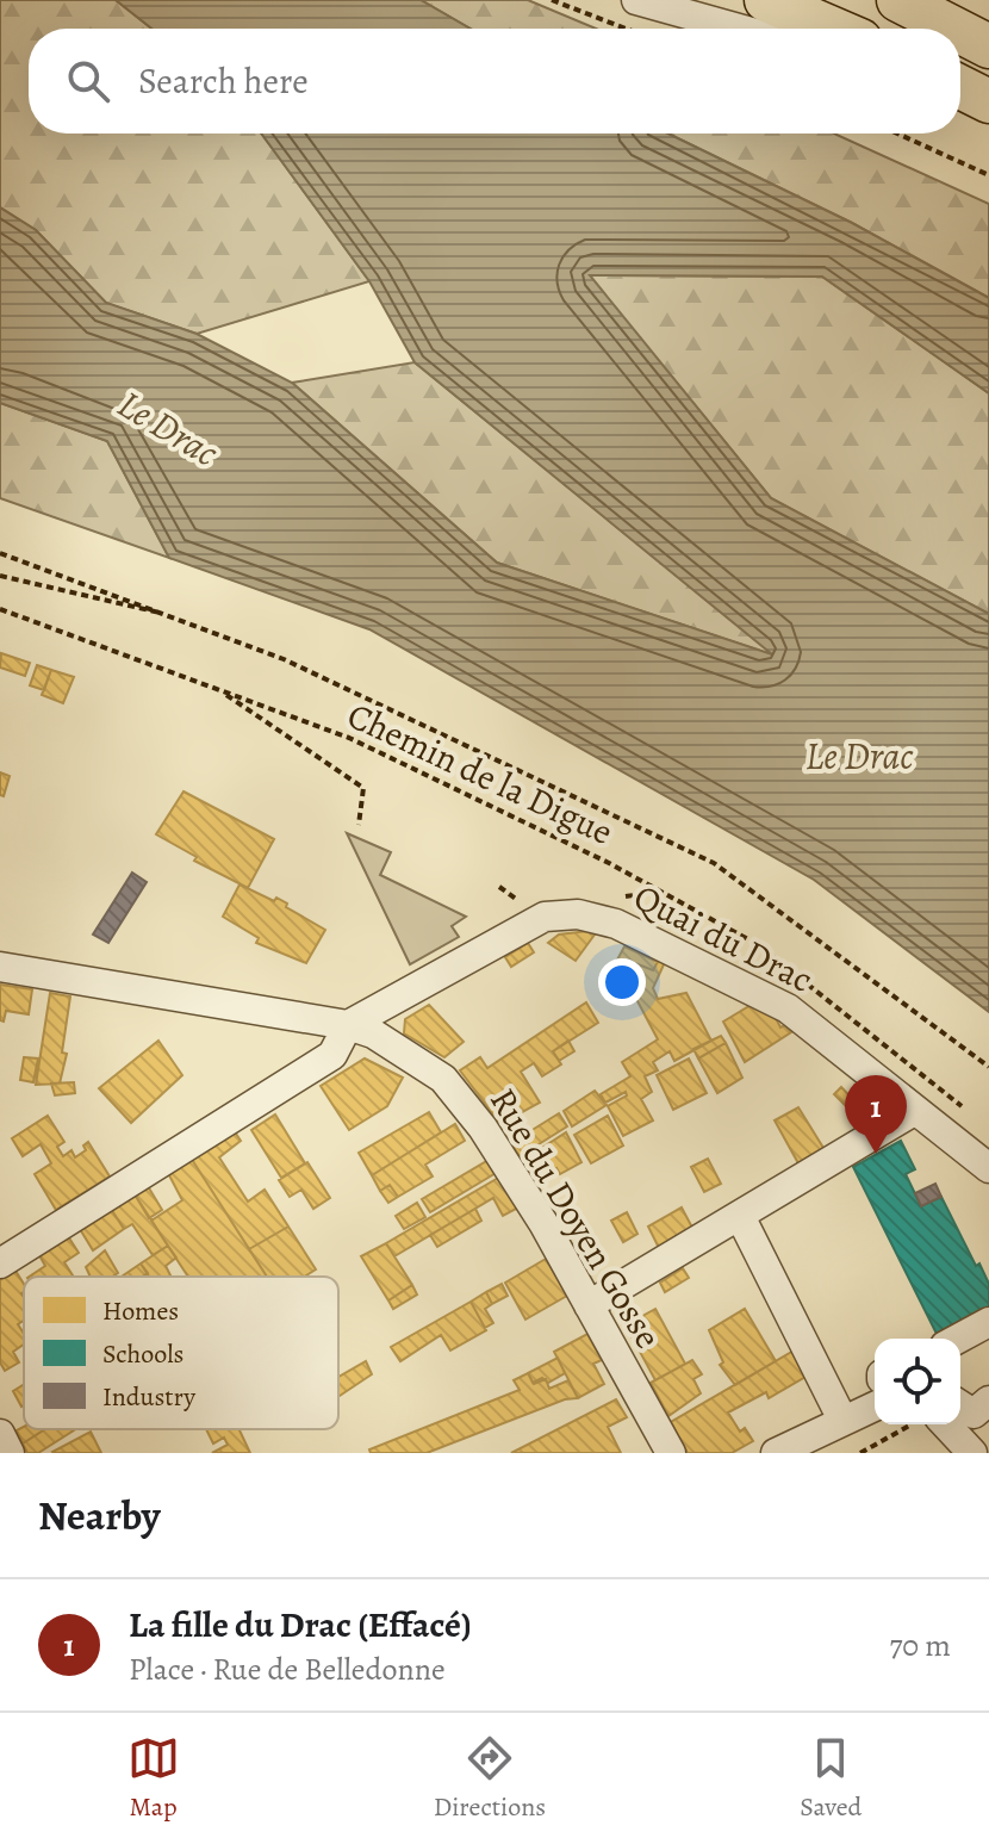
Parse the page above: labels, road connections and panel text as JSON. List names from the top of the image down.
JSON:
{
  "streets": {
    "street": ["Quai du Drac", "Rue du Doyen Gosse"],
    "path": ["Chemin de la Digue"]
  },
  "crossings": [
    ["Quai du Drac", "Rue du Doyen Gosse"]
  ],
  "water": ["Le Drac"],
  "legend": ["Homes", "Schools", "Industry"],
  "page": {
    "search": "Search here",
    "pins": "1",
    "heading": "Nearby",
    "list": [
      {
        "mark": "1",
        "name": "La fille du Drac (Effacé)",
        "note": "Place · Rue de Belledonne",
        "value": "70 m"
      }
    ],
    "nav": ["Map", "Directions", "Saved"]
  }
}
